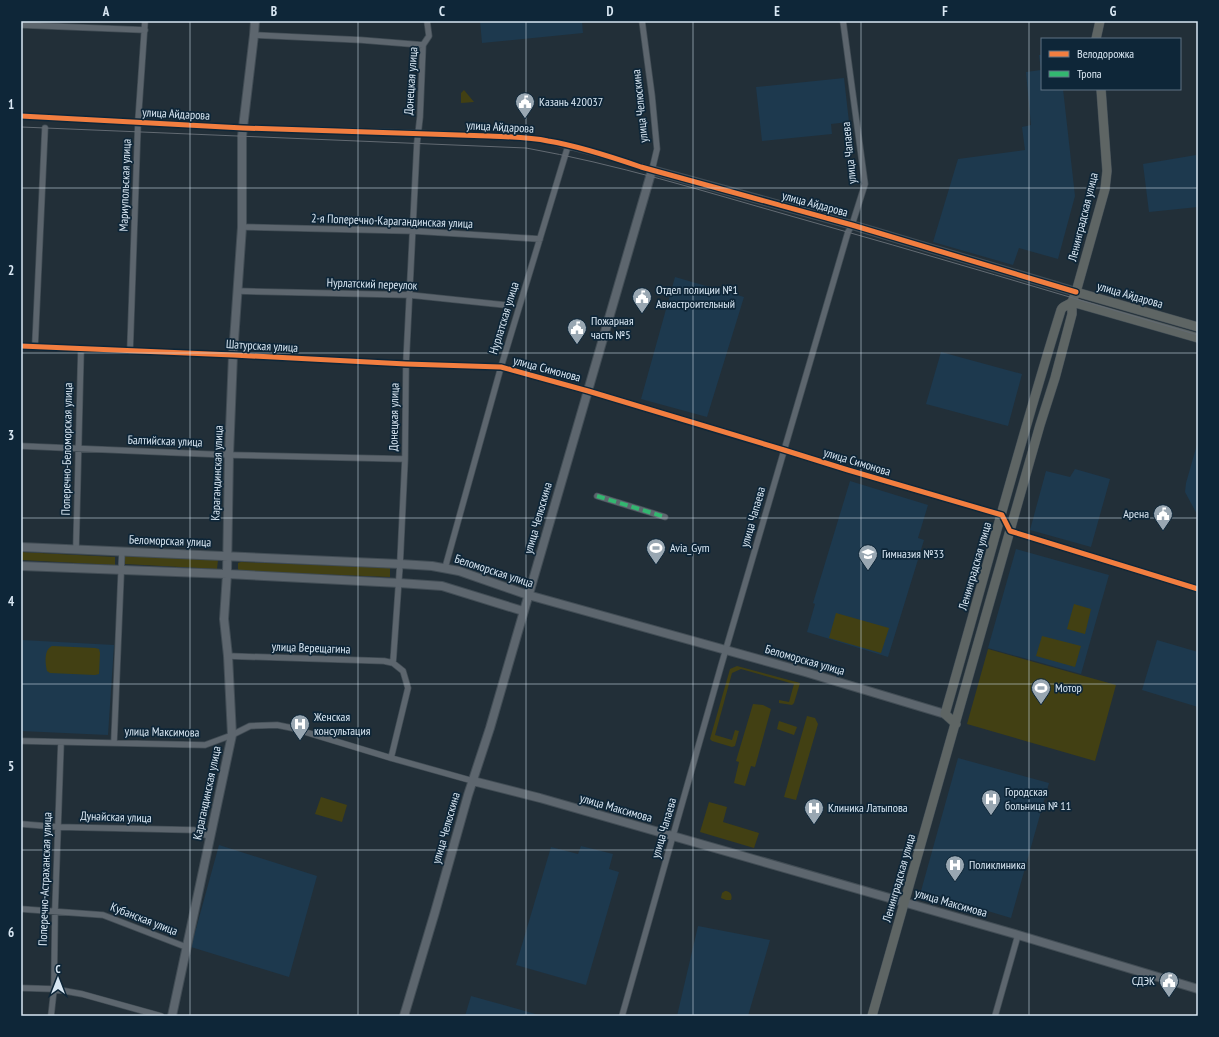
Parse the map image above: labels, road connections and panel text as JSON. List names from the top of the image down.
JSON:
{
  "streets": {
    "main road": [
      "улица Челюскина",
      "улица Айдарова",
      "Ленинградская улица",
      "Карагандинская улица",
      "Беломорская улица",
      "улица Максимова"
    ],
    "street": [
      "Донецкая улица",
      "улица Чапаева",
      "Мариупольская улица",
      "2-я Поперечно-Карагандинская улица",
      "Нурлатский переулок",
      "Нурлатская улица",
      "Шатурская улица",
      "улица Симонова",
      "Балтийская улица",
      "Поперечно-Беломорская улица",
      "улица Верещагина",
      "Дунайская улица",
      "Поперечно-Астраханская улица",
      "Кубанская улица"
    ]
  },
  "crossings": [
    ["Донецкая улица", "улица Айдарова"],
    ["Донецкая улица", "2-я Поперечно-Карагандинская улица"],
    ["Донецкая улица", "Нурлатский переулок"],
    ["Донецкая улица", "Шатурская улица"],
    ["Донецкая улица", "Балтийская улица"],
    ["Донецкая улица", "Беломорская улица"],
    ["Донецкая улица", "улица Верещагина"],
    ["улица Челюскина", "улица Айдарова"],
    ["улица Челюскина", "улица Симонова"],
    ["улица Челюскина", "Беломорская улица"],
    ["улица Челюскина", "улица Максимова"],
    ["улица Айдарова", "улица Чапаева"],
    ["улица Айдарова", "Мариупольская улица"],
    ["улица Айдарова", "Ленинградская улица"],
    ["улица Айдарова", "Нурлатская улица"],
    ["улица Айдарова", "Карагандинская улица"],
    ["улица Чапаева", "улица Симонова"],
    ["улица Чапаева", "Беломорская улица"],
    ["улица Чапаева", "улица Максимова"],
    ["Мариупольская улица", "Шатурская улица"],
    ["Ленинградская улица", "улица Симонова"],
    ["Ленинградская улица", "Беломорская улица"],
    ["Ленинградская улица", "улица Максимова"],
    ["2-я Поперечно-Карагандинская улица", "Нурлатская улица"],
    ["2-я Поперечно-Карагандинская улица", "Карагандинская улица"],
    ["Нурлатский переулок", "Карагандинская улица"],
    ["Нурлатская улица", "Шатурская улица"],
    ["Нурлатская улица", "улица Симонова"],
    ["Нурлатская улица", "Беломорская улица"],
    ["Шатурская улица", "улица Симонова"],
    ["Шатурская улица", "Поперечно-Беломорская улица"],
    ["Шатурская улица", "Карагандинская улица"],
    ["Балтийская улица", "Поперечно-Беломорская улица"],
    ["Балтийская улица", "Карагандинская улица"],
    ["Поперечно-Беломорская улица", "Беломорская улица"],
    ["Карагандинская улица", "Беломорская улица"],
    ["Карагандинская улица", "улица Верещагина"],
    ["Карагандинская улица", "улица Максимова"],
    ["Карагандинская улица", "Дунайская улица"],
    ["Карагандинская улица", "Кубанская улица"],
    ["улица Максимова", "Поперечно-Астраханская улица"],
    ["Дунайская улица", "Поперечно-Астраханская улица"],
    ["Поперечно-Астраханская улица", "Кубанская улица"]
  ],
  "places": {
    "public building": [
      "Казань 420037",
      "Отдел полиции №1 Авиастроительный",
      "Пожарная часть №5",
      "Арена",
      "СДЭК"
    ],
    "sports": ["Avia_Gym", "Мотор"],
    "school or university": ["Гимназия №33"],
    "hospital": [
      "Женская консультация",
      "Городская больница № 11",
      "Клиника Латыпова",
      "Поликлиника"
    ]
  },
  "legend": ["Велодорожка", "Тропа"],
  "north": "top",
  "grid": {
    "columns": [
      "A",
      "B",
      "C",
      "D",
      "E",
      "F",
      "G"
    ],
    "rows": [
      "1",
      "2",
      "3",
      "4",
      "5",
      "6"
    ]
  }
}
